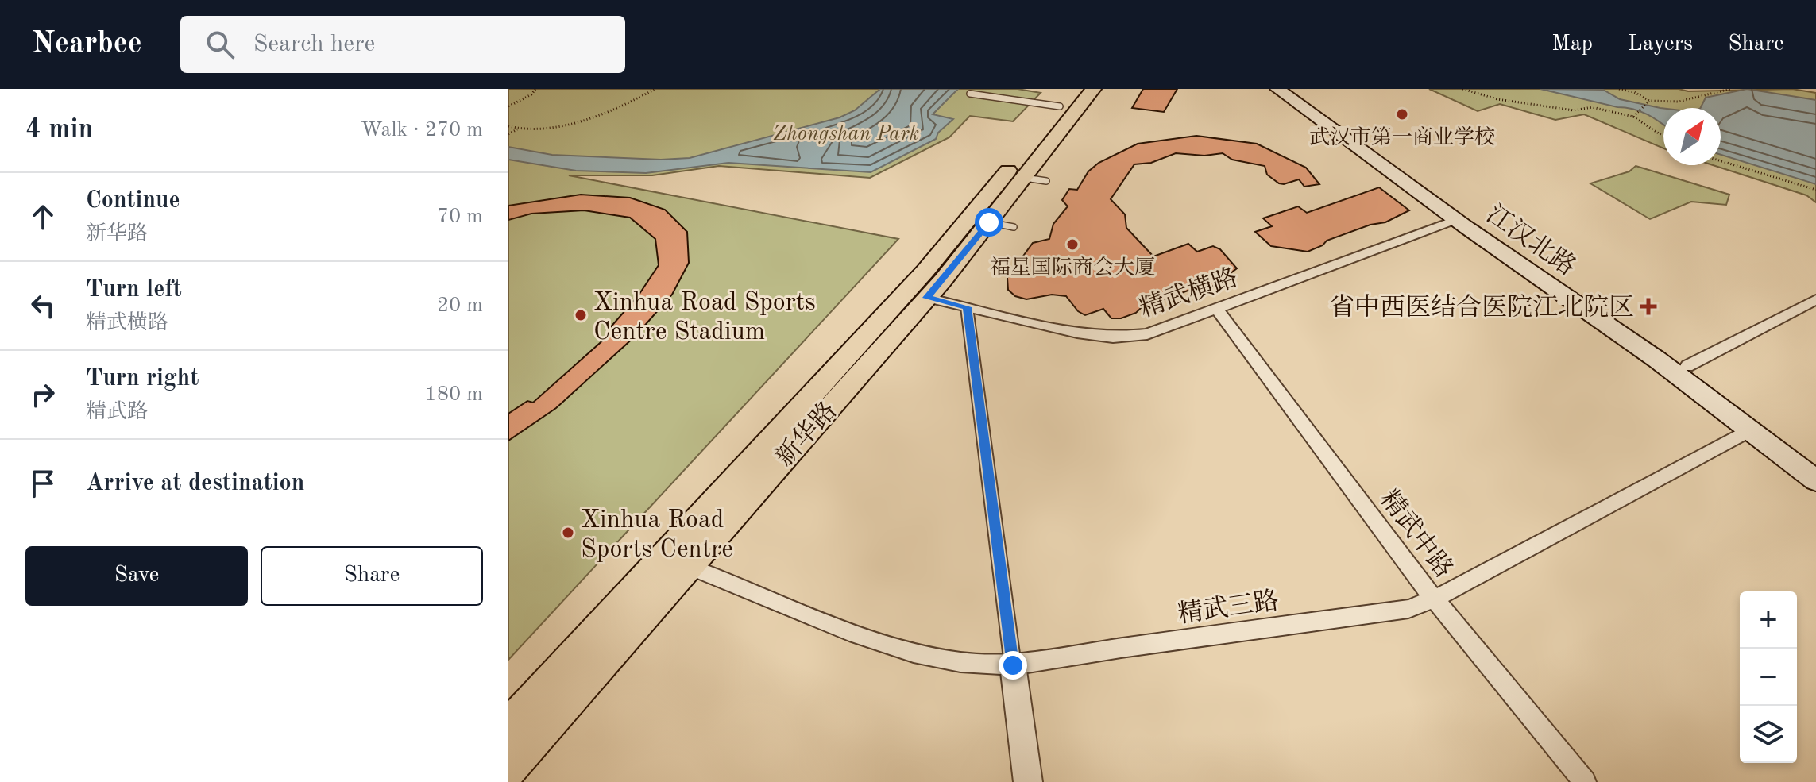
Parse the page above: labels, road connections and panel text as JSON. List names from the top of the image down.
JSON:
{
  "streets": {
    "main road": ["江汉北路", "新华路"],
    "street": ["精武横路", "精武中路", "精武三路"]
  },
  "crossings": [
    ["江汉北路", "精武横路"],
    ["江汉北路", "精武三路"],
    ["精武横路", "新华路"],
    ["精武横路", "精武中路"],
    ["新华路", "精武三路"],
    ["精武中路", "精武三路"]
  ],
  "parks": ["Zhongshan Park"],
  "places": {
    "other": [
      "武汉市第一商业学校",
      "福星国际商会大厦",
      "Xinhua Road Sports Centre Stadium",
      "Xinhua Road Sports Centre"
    ],
    "health": ["省中西医结合医院江北院区"]
  },
  "north": "top right",
  "page": {
    "header": "Nearbee",
    "search": "Search here",
    "nav": ["Map", "Layers", "Share"],
    "heading": ["4 min", "Walk · 270 m"],
    "list": [
      ["Continue", "新华路", "70 m"],
      ["Turn left", "精武横路", "20 m"],
      ["Turn right", "精武路", "180 m"],
      "Arrive at destination"
    ],
    "buttons": ["Save", "Share"],
    "map_buttons": ["+", "−"]
  }
}
